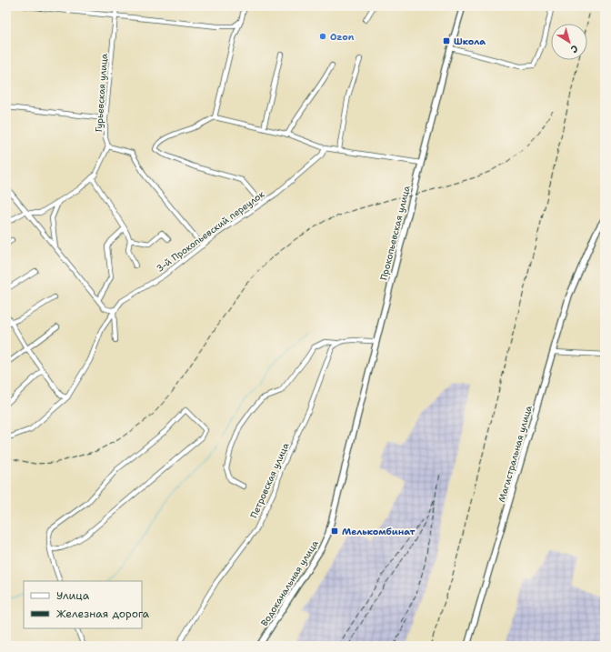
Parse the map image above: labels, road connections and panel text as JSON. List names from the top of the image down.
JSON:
{
  "streets": {
    "main road": ["Прокопьевская улица", "Магистральная улица", "Водоканальная улица"],
    "street": ["Гурьевская улица", "3-й Прокопьевский переулок", "Петровская улица"]
  },
  "crossings": [
    ["Прокопьевская улица", "Водоканальная улица"]
  ],
  "places": {
    "other": ["Ozon"],
    "transit": ["Школа", "Мелькомбинат"]
  },
  "legend": ["Улица", "Железная дорога"],
  "north": "bottom right"
}
